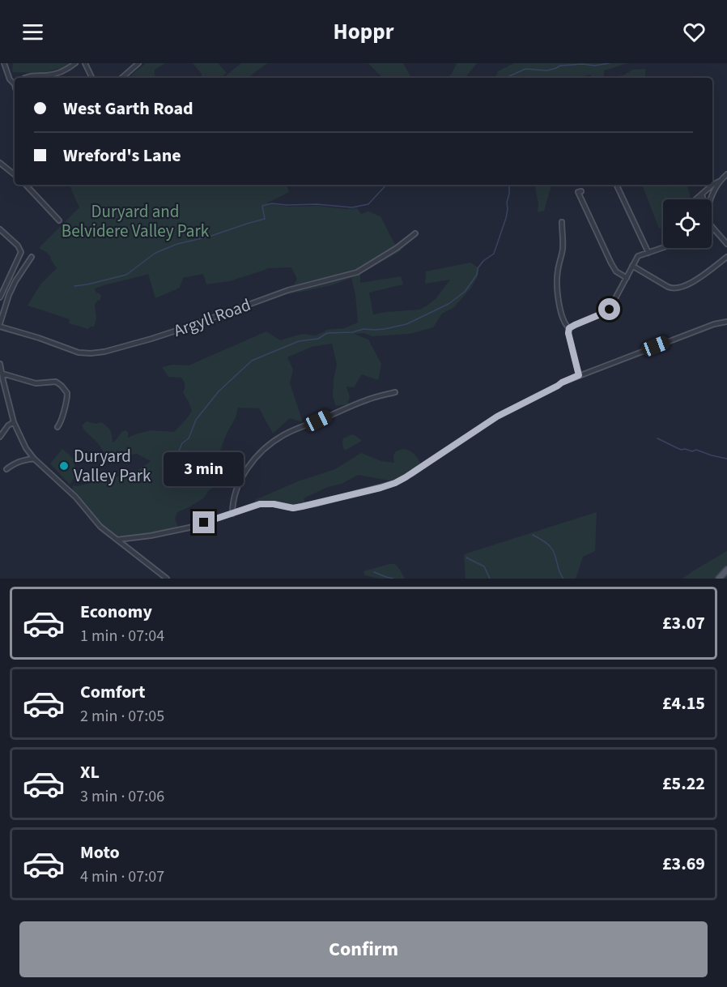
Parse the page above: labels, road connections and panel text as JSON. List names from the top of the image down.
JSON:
{
  "streets": {
    "street": ["Argyll Road"]
  },
  "parks": ["Duryard and Belvidere Valley Park"],
  "places": ["Duryard Valley Park"],
  "page": {
    "header": "Hoppr",
    "banner": ["West Garth Road", "Wreford's Lane"],
    "bubble": "3 min",
    "list": [
      {
        "name": "Economy",
        "note": "1 min · 07:04",
        "value": "£3.07"
      },
      {
        "name": "Comfort",
        "note": "2 min · 07:05",
        "value": "£4.15"
      },
      {
        "name": "XL",
        "note": "3 min · 07:06",
        "value": "£5.22"
      },
      {
        "name": "Moto",
        "note": "4 min · 07:07",
        "value": "£3.69"
      }
    ],
    "buttons": "Confirm"
  }
}
